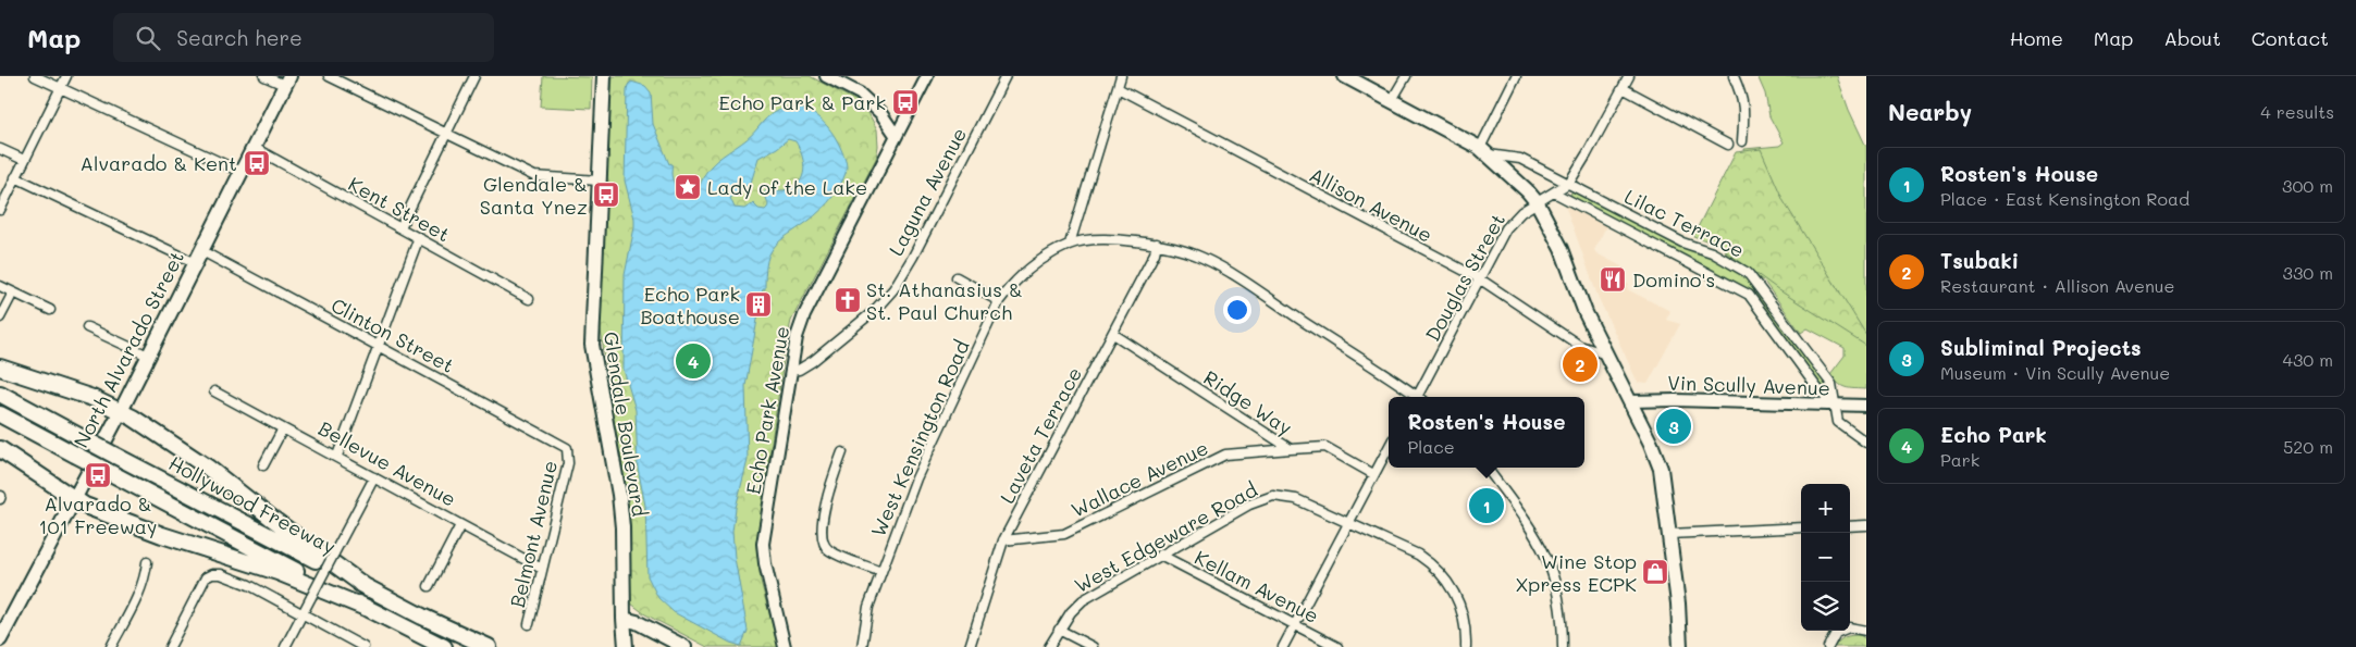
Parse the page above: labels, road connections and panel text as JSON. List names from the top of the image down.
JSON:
{
  "streets": {
    "highway": ["Hollywood Freeway"],
    "main road": ["North Alvarado Street", "Glendale Boulevard"],
    "street": [
      "Laguna Avenue",
      "Allison Avenue",
      "Kent Street",
      "Lilac Terrace",
      "Douglas Street",
      "Clinton Street",
      "Vin Scully Avenue",
      "Ridge Way",
      "Echo Park Avenue",
      "Laveta Terrace",
      "West Kensington Road",
      "Bellevue Avenue",
      "Wallace Avenue",
      "Belmont Avenue",
      "West Edgeware Road",
      "Kellam Avenue"
    ]
  },
  "crossings": [
    ["Laguna Avenue", "Echo Park Avenue"],
    ["Allison Avenue", "Douglas Street"],
    ["Kent Street", "North Alvarado Street"],
    ["Lilac Terrace", "Douglas Street"],
    ["Lilac Terrace", "Vin Scully Avenue"],
    ["Clinton Street", "North Alvarado Street"],
    ["Clinton Street", "Belmont Avenue"],
    ["Ridge Way", "Laveta Terrace"],
    ["Ridge Way", "Wallace Avenue"],
    ["Laveta Terrace", "West Kensington Road"],
    ["Laveta Terrace", "Wallace Avenue"],
    ["Bellevue Avenue", "Belmont Avenue"],
    ["West Edgeware Road", "Kellam Avenue"]
  ],
  "places": {
    "bus stop": [
      "Echo Park & Park",
      "Alvarado & Kent",
      "Glendale & Santa Ynez",
      "Alvarado & 101 Freeway"
    ],
    "place": ["Lady of the Lake"],
    "restaurant": ["Domino's"],
    "church": ["St. Athanasius & St. Paul Church"],
    "building": ["Echo Park Boathouse"],
    "shop": ["Wine Stop Xpress ECPK"]
  },
  "page": {
    "header": "Map",
    "search": "Search here",
    "nav": [
      "Home",
      "Map",
      "About",
      "Contact"
    ],
    "heading": ["Nearby", "4 results"],
    "list": [
      {
        "mark": "1",
        "name": "Rosten's House",
        "note": "Place · East Kensington Road",
        "value": "300 m"
      },
      {
        "mark": "2",
        "name": "Tsubaki",
        "note": "Restaurant · Allison Avenue",
        "value": "330 m"
      },
      {
        "mark": "3",
        "name": "Subliminal Projects",
        "note": "Museum · Vin Scully Avenue",
        "value": "430 m"
      },
      {
        "mark": "4",
        "name": "Echo Park",
        "note": "Park",
        "value": "520 m"
      }
    ],
    "pins": [
      "4",
      "2",
      "3",
      "1"
    ],
    "popup": ["Rosten's House", "Place"],
    "map_buttons": ["+", "−"]
  }
}
